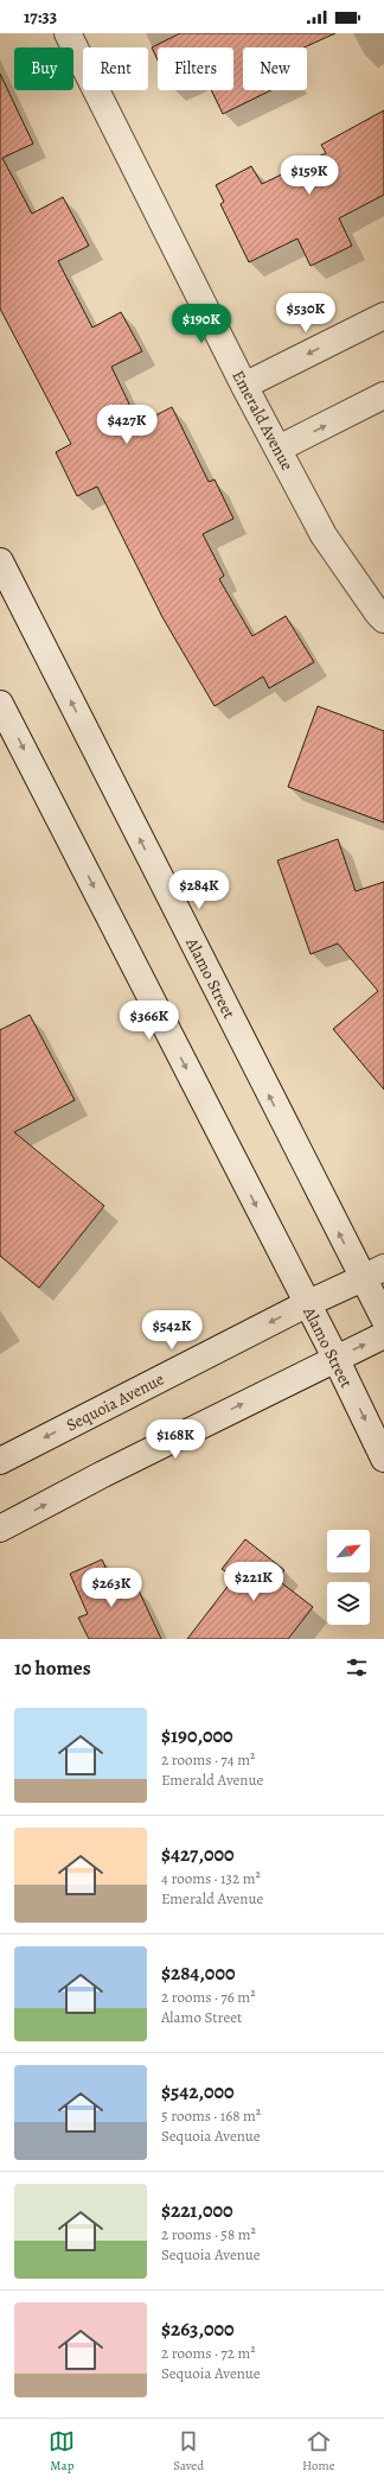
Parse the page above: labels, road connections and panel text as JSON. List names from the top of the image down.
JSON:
{
  "streets": {
    "main road": ["Emerald Avenue", "Alamo Street", "Sequoia Avenue"]
  },
  "crossings": [
    ["Alamo Street", "Sequoia Avenue"]
  ],
  "north": "top right",
  "page": {
    "status": "17:33",
    "chip": [
      "Buy",
      "Rent",
      "Filters",
      "New"
    ],
    "price": [
      "$159K",
      "$530K",
      "$190K",
      "$427K",
      "$284K",
      "$366K",
      "$542K",
      "$168K",
      "$221K",
      "$263K"
    ],
    "heading": "10 homes",
    "list": [
      {
        "name": "$190,000",
        "note": "2 rooms · 74 m² · Emerald Avenue"
      },
      {
        "name": "$427,000",
        "note": "4 rooms · 132 m² · Emerald Avenue"
      },
      {
        "name": "$284,000",
        "note": "2 rooms · 76 m² · Alamo Street"
      },
      {
        "name": "$542,000",
        "note": "5 rooms · 168 m² · Sequoia Avenue"
      },
      {
        "name": "$221,000",
        "note": "2 rooms · 58 m² · Sequoia Avenue"
      },
      {
        "name": "$263,000",
        "note": "2 rooms · 72 m² · Sequoia Avenue"
      }
    ],
    "tabs": ["Map", "Saved", "Home"]
  }
}
